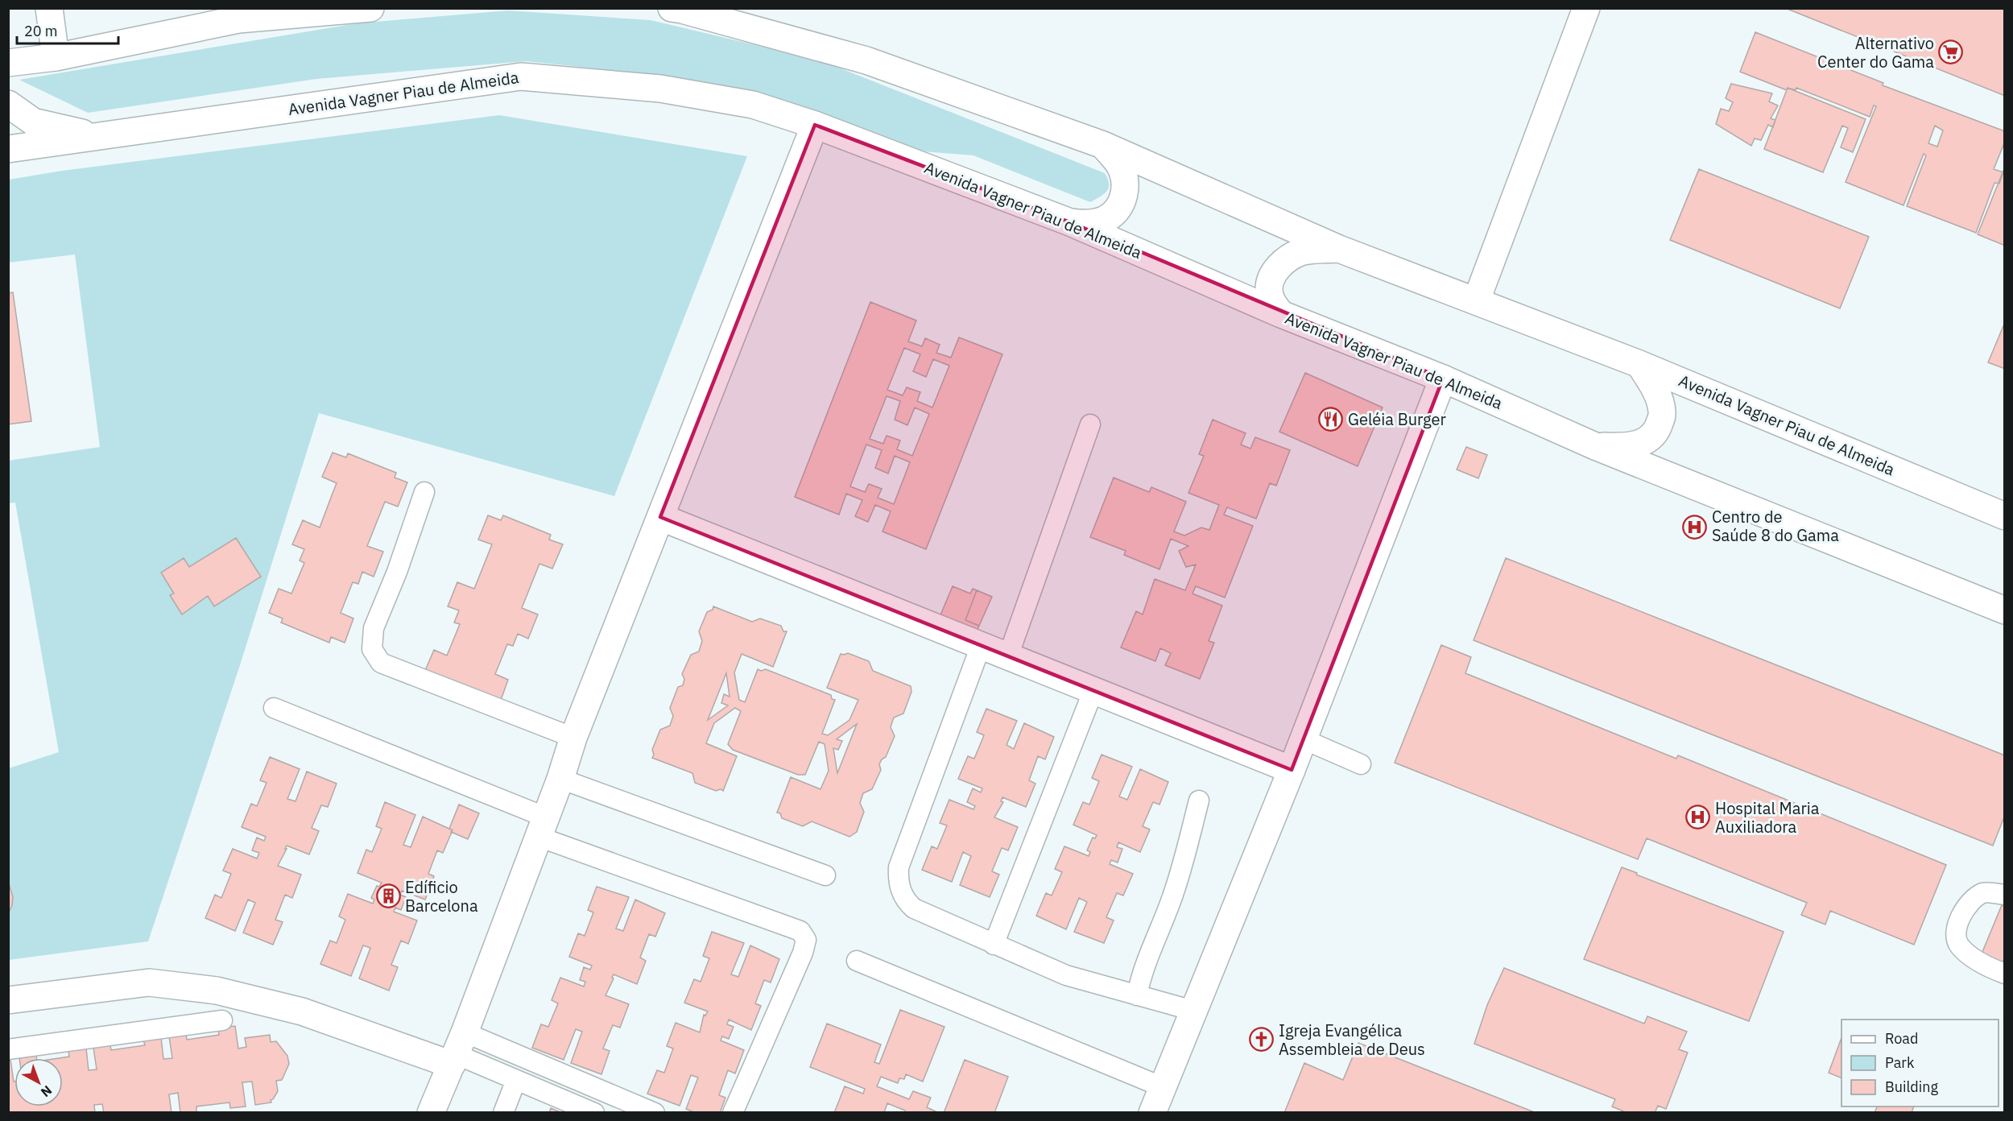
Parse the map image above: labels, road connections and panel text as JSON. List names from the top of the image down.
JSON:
{
  "streets": {
    "main road": ["Avenida Vagner Piau de Almeida"]
  },
  "places": {
    "supermarket": ["Alternativo Center do Gama"],
    "restaurant": ["Geléia Burger"],
    "hospital": ["Centro de Saúde 8 do Gama", "Hospital Maria Auxiliadora"],
    "building": ["Edíficio Barcelona"],
    "church": ["Igreja Evangélica Assembleia de Deus"]
  },
  "legend": ["Road", "Park", "Building"],
  "scale_bar": "20 m",
  "north": "bottom right"
}
